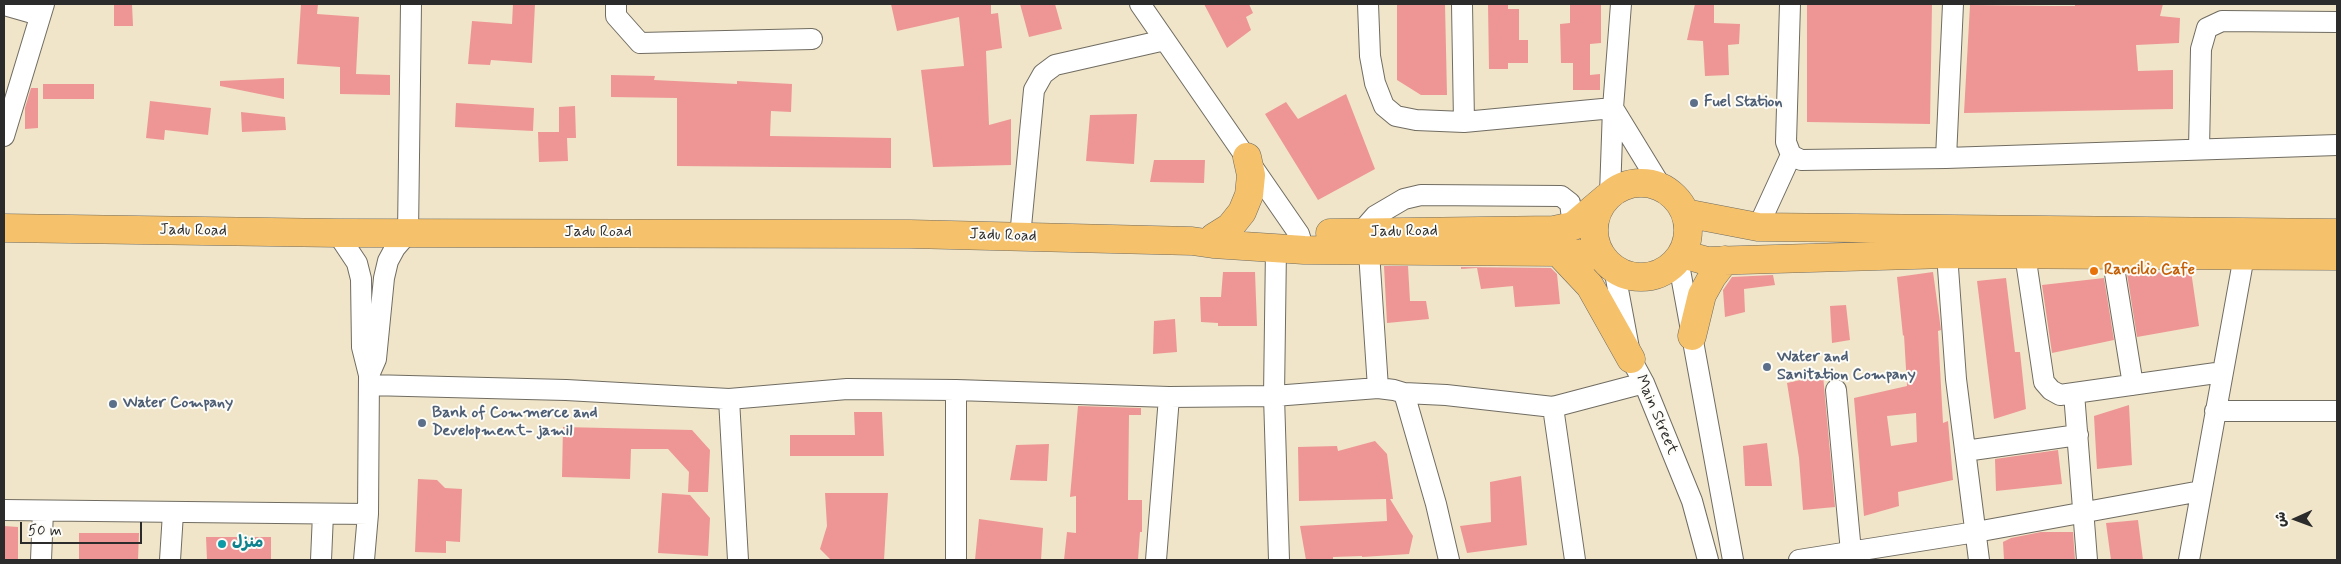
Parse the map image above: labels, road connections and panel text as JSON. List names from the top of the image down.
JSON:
{
  "streets": {
    "highway": ["Jadu Road"],
    "street": ["Main Street"]
  },
  "crossings": [
    ["Jadu Road", "Main Street"]
  ],
  "places": [
    "Fuel Station",
    "Rancilio Cafe",
    "Water and Sanitation Company",
    "Water Company",
    "Bank of Commerce and Development- jamil",
    "منزل"
  ],
  "scale_bar": "50 m",
  "north": "left"
}
